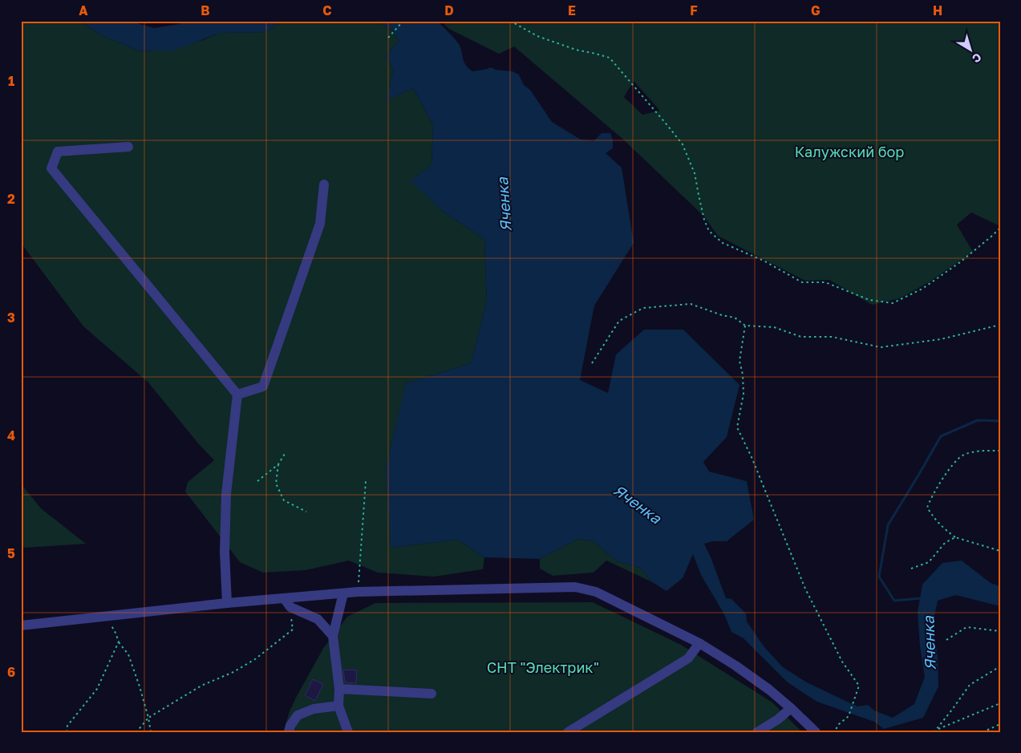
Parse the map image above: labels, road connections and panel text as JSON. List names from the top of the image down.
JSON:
{
  "water": ["Яченка"],
  "parks": ["Калужский бор", "СНТ \"Электрик\""],
  "north": "bottom right",
  "grid": {
    "columns": [
      "A",
      "B",
      "C",
      "D",
      "E",
      "F",
      "G",
      "H"
    ],
    "rows": [
      "1",
      "2",
      "3",
      "4",
      "5",
      "6"
    ]
  }
}
